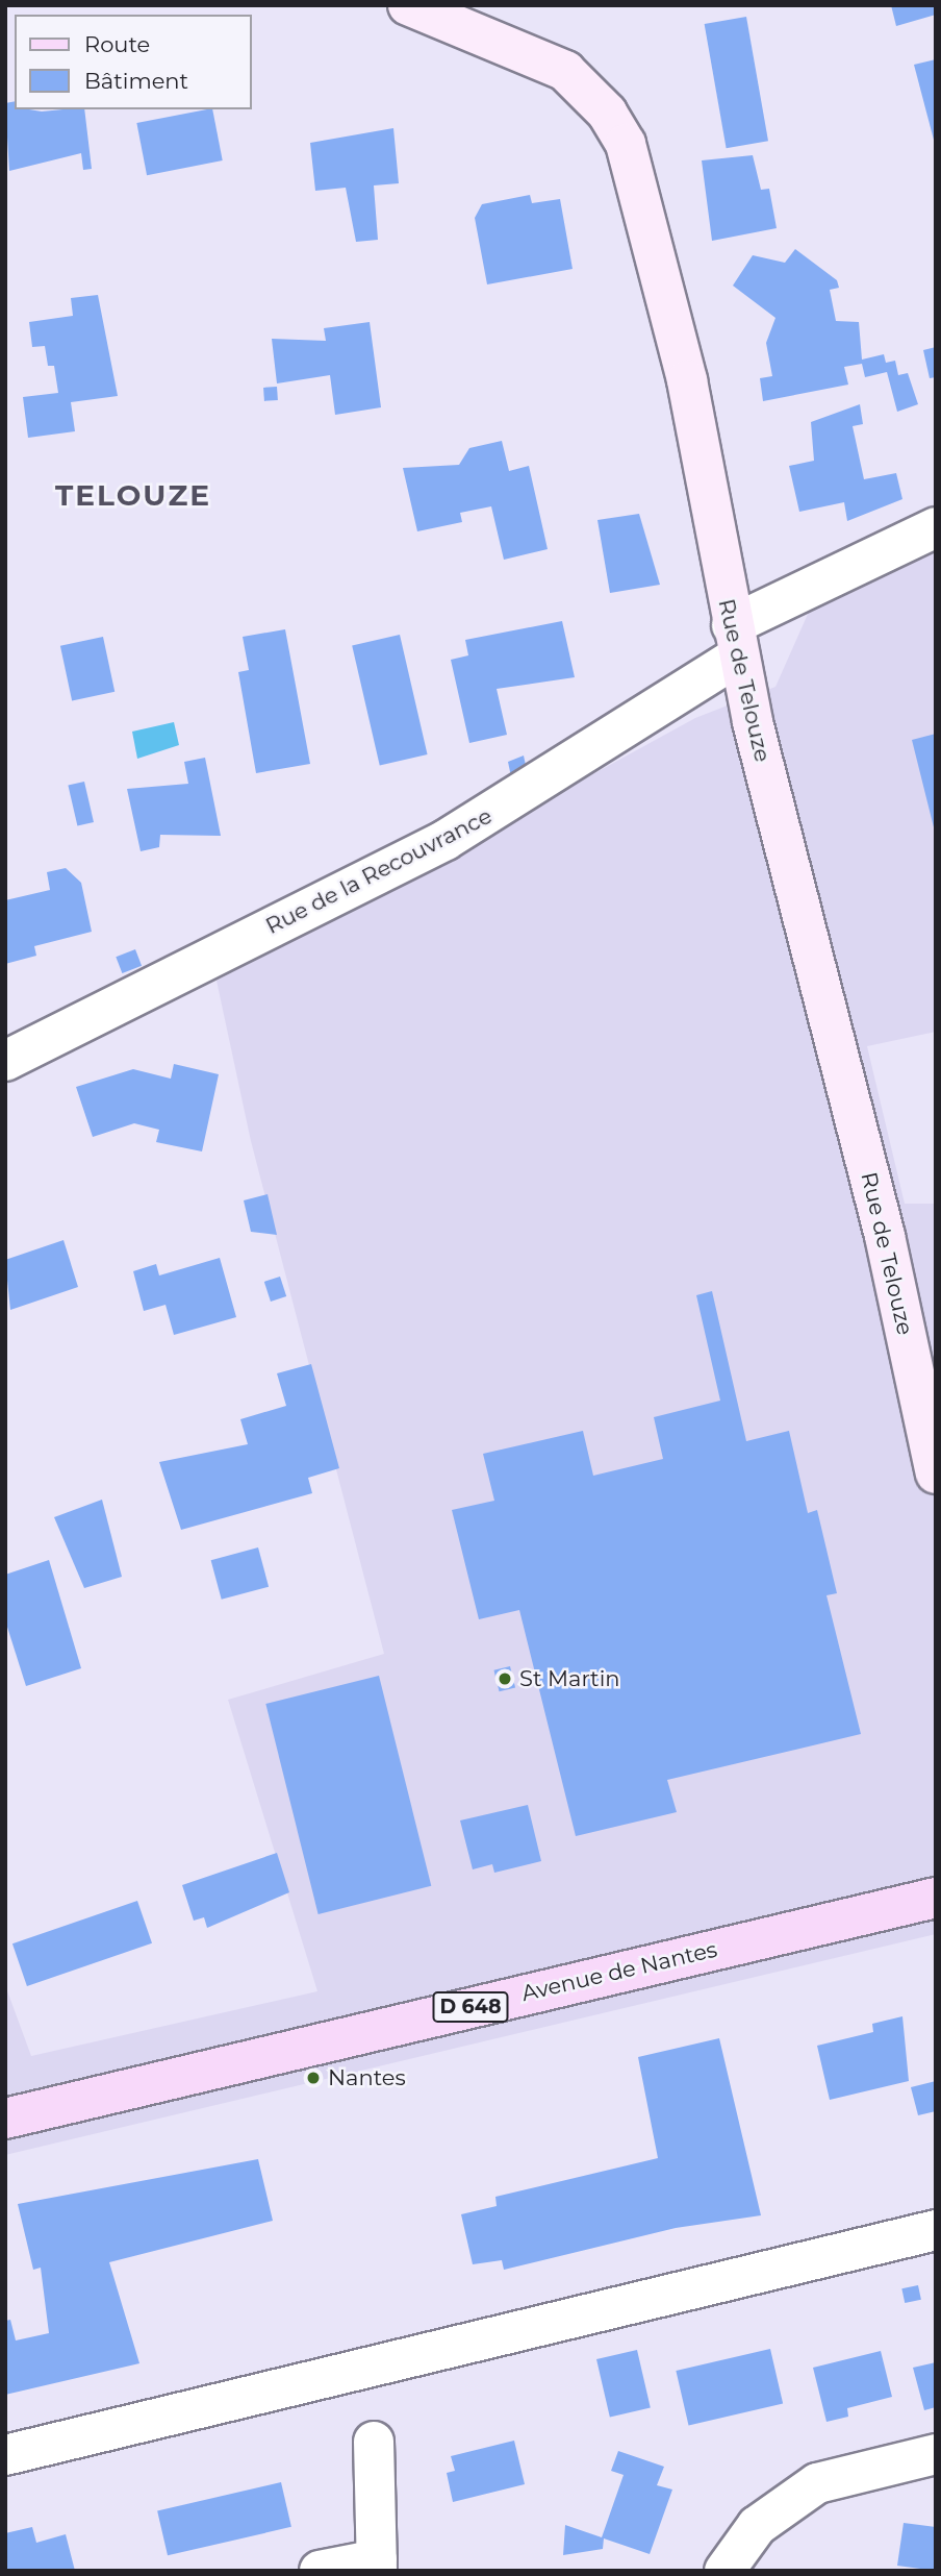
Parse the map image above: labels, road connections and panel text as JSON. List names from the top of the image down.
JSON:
{
  "streets": {
    "main road": ["Avenue de Nantes", "D 648"],
    "street": ["Rue de Telouze", "Rue de la Recouvrance"]
  },
  "crossings": [
    ["Rue de Telouze", "Rue de la Recouvrance"]
  ],
  "districts": ["TELOUZE"],
  "places": ["St Martin", "Nantes"],
  "legend": ["Route", "Bâtiment"]
}
